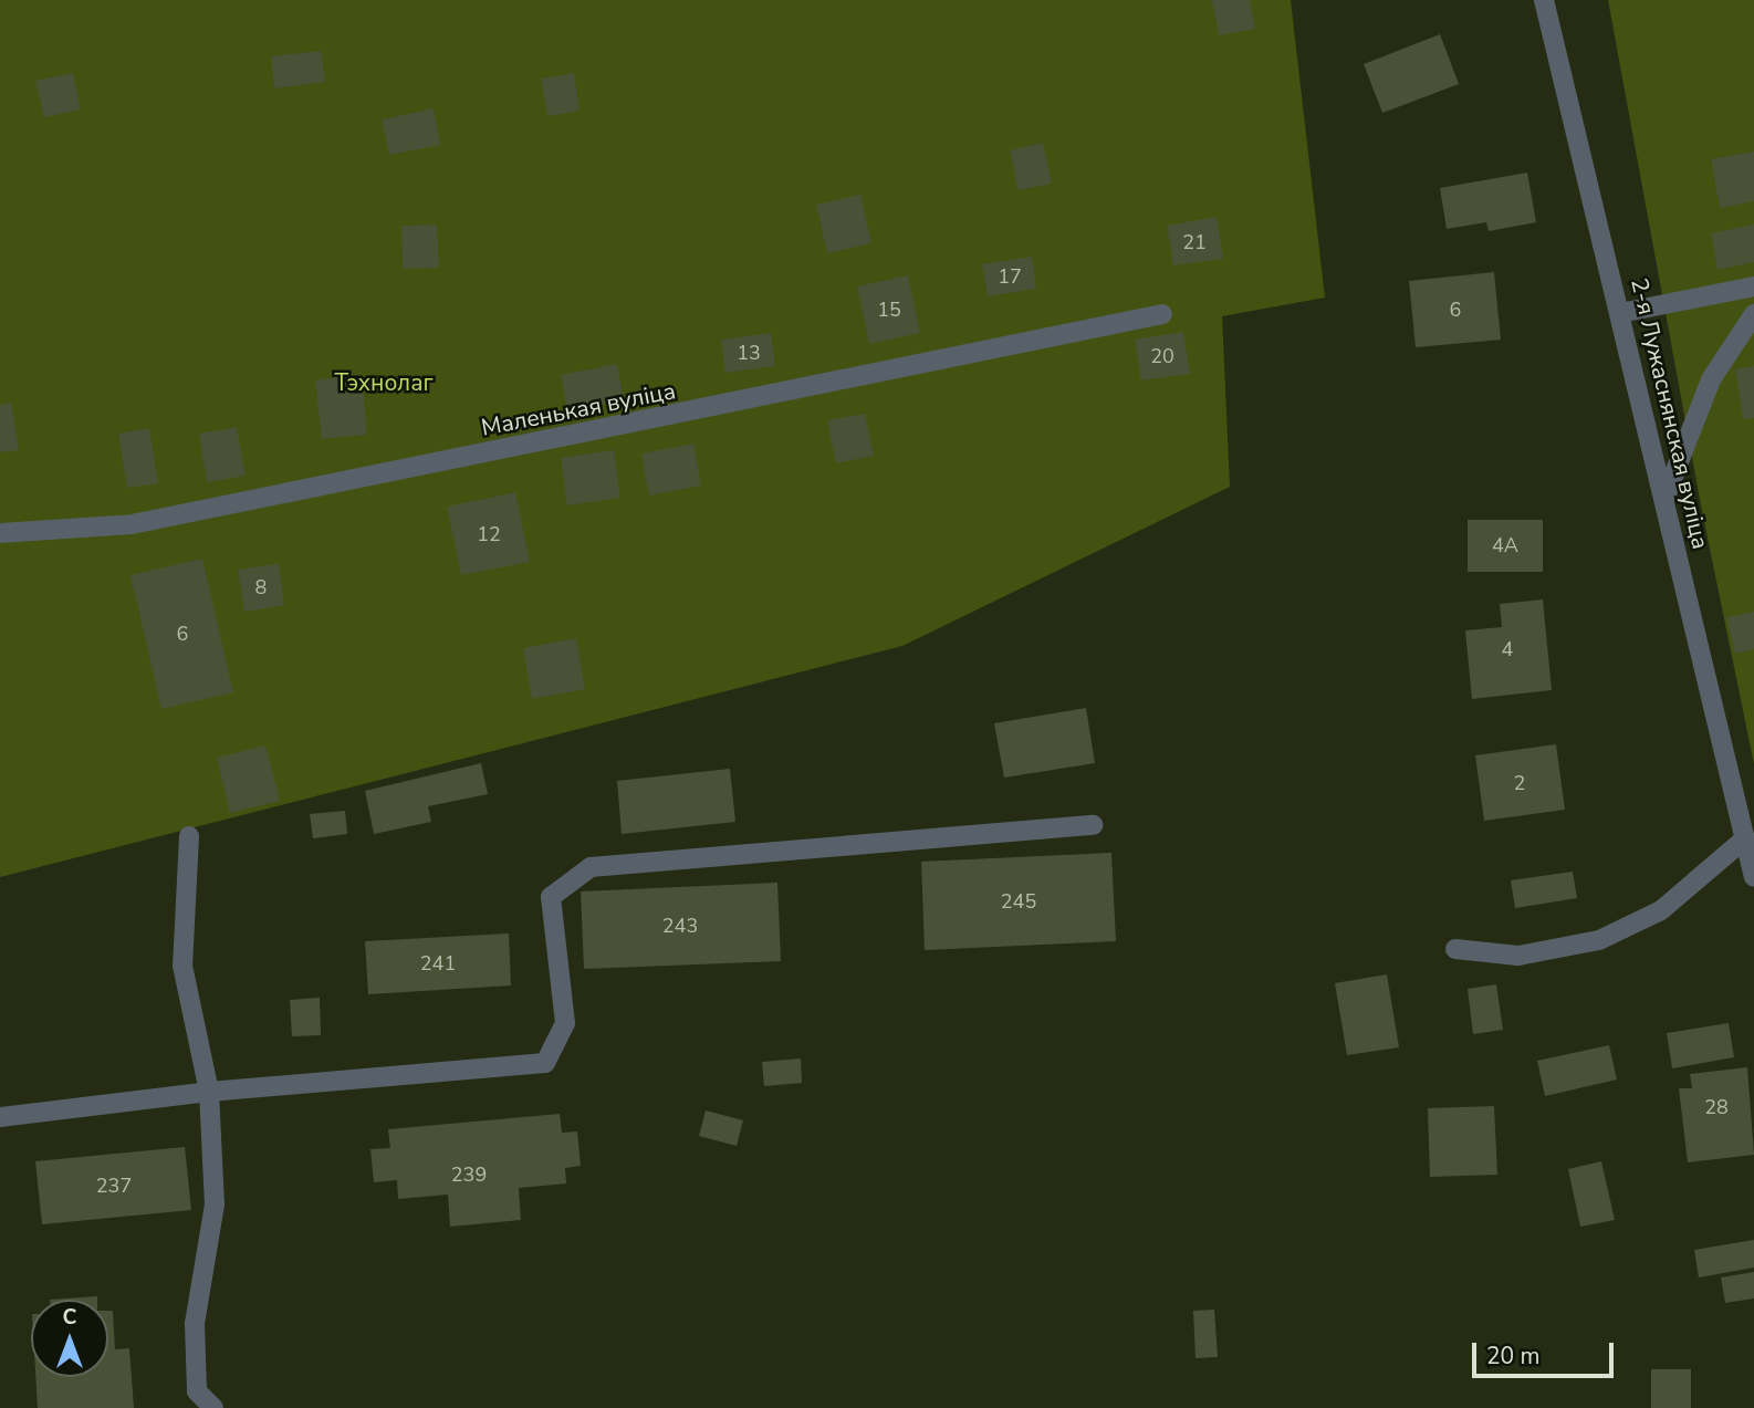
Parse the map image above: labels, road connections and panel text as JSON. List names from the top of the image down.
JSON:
{
  "streets": {
    "street": ["Маленькая вуліца", "2-я Лужаснянская вуліца"]
  },
  "parks": ["Тэхнолаг"],
  "house_numbers": [
    "21",
    "17",
    "15",
    "6",
    "13",
    "20",
    "12",
    "4А",
    "8",
    "6",
    "4",
    "2",
    "245",
    "243",
    "241",
    "28",
    "239",
    "237"
  ],
  "scale_bar": "20 m",
  "north": "top"
}
